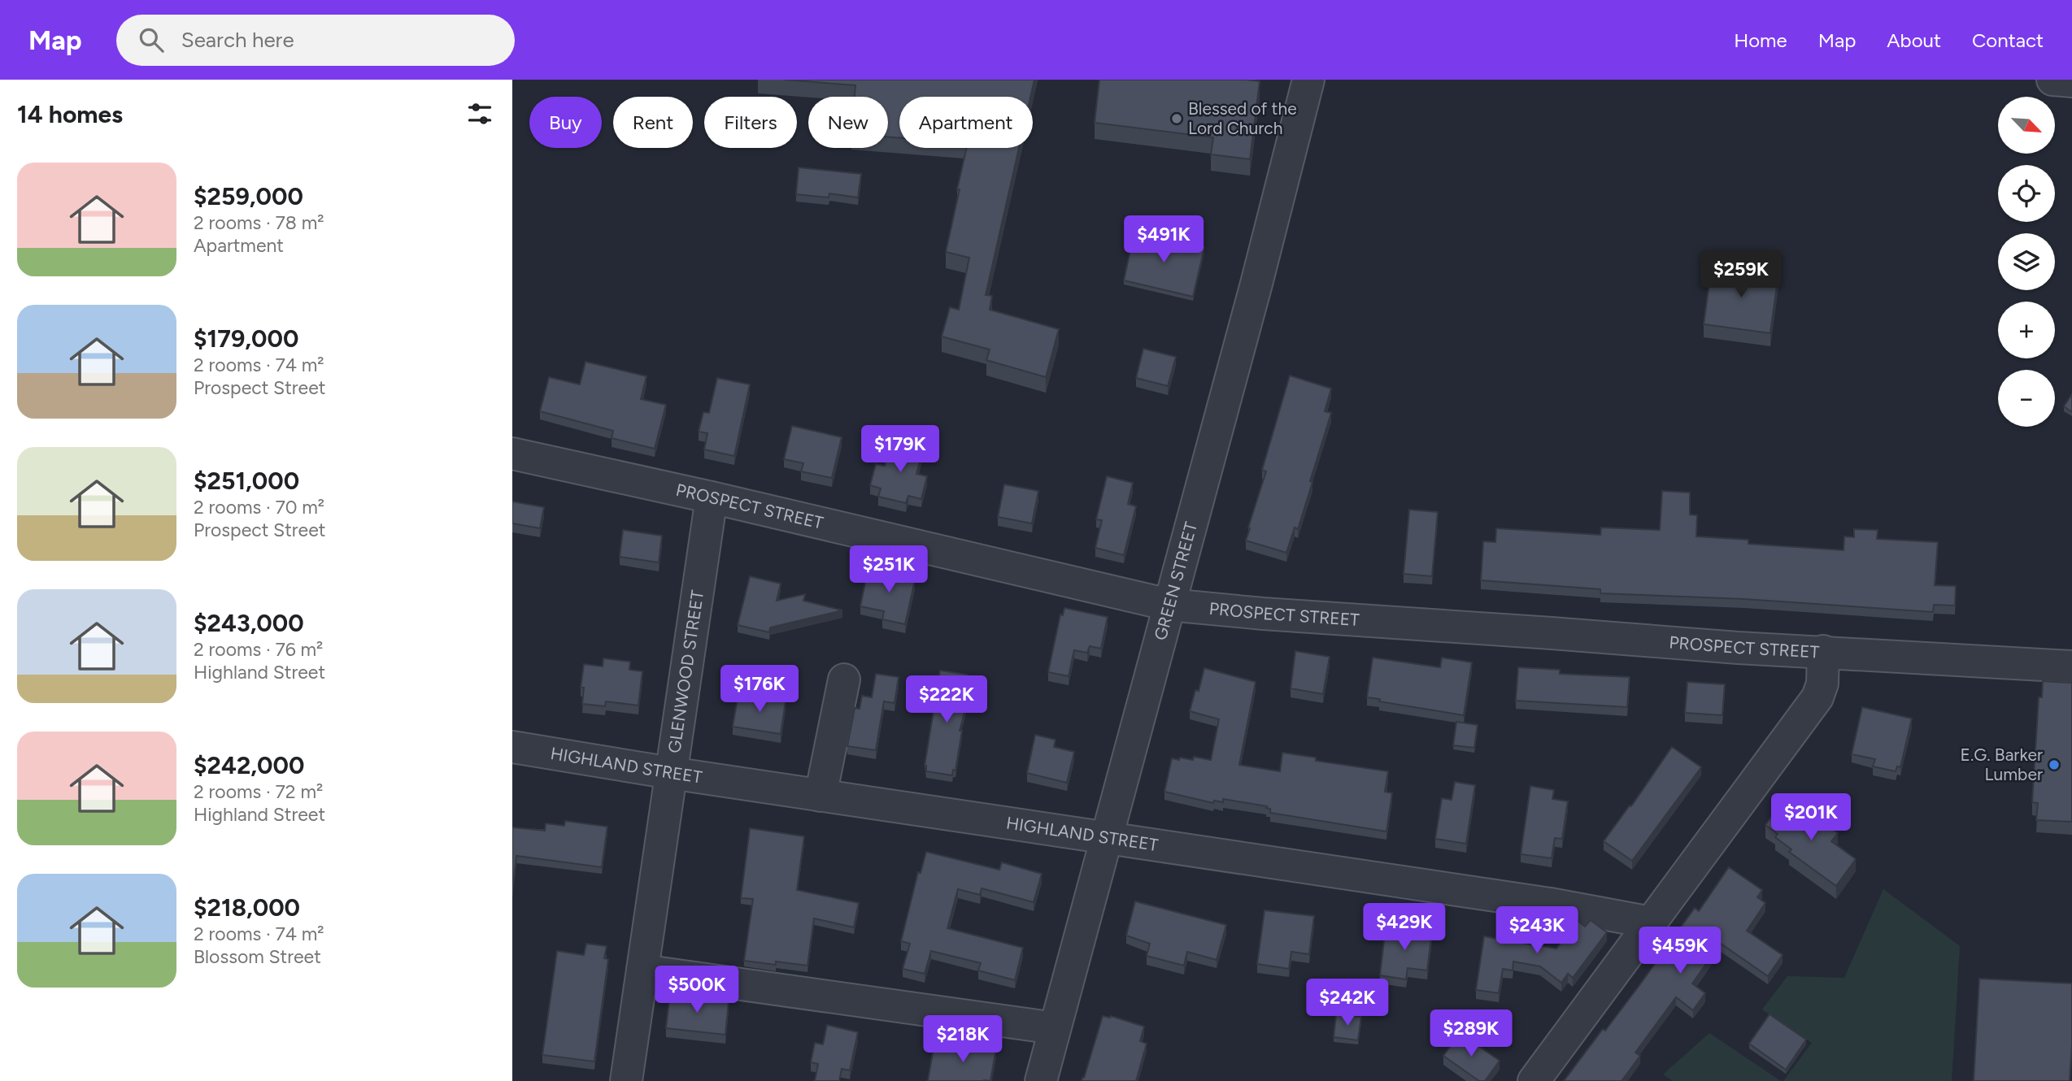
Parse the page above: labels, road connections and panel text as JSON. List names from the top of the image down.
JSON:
{
  "streets": {
    "street": [
      "PROSPECT STREET",
      "GREEN STREET",
      "GLENWOOD STREET",
      "HIGHLAND STREET"
    ]
  },
  "crossings": [
    ["PROSPECT STREET", "GREEN STREET"],
    ["PROSPECT STREET", "GLENWOOD STREET"],
    ["GREEN STREET", "HIGHLAND STREET"],
    ["GLENWOOD STREET", "HIGHLAND STREET"]
  ],
  "places": ["Blessed of the Lord Church", "E.G. Barker Lumber"],
  "north": "bottom right",
  "page": {
    "header": "Map",
    "search": "Search here",
    "nav": [
      "Home",
      "Map",
      "About",
      "Contact"
    ],
    "heading": "14 homes",
    "map_buttons": ["+", "−"],
    "chip": [
      "Buy",
      "Rent",
      "Filters",
      "New",
      "Apartment"
    ],
    "list": [
      {
        "name": "$259,000",
        "note": "2 rooms · 78 m² · Apartment"
      },
      {
        "name": "$179,000",
        "note": "2 rooms · 74 m² · Prospect Street"
      },
      {
        "name": "$251,000",
        "note": "2 rooms · 70 m² · Prospect Street"
      },
      {
        "name": "$243,000",
        "note": "2 rooms · 76 m² · Highland Street"
      },
      {
        "name": "$242,000",
        "note": "2 rooms · 72 m² · Highland Street"
      },
      {
        "name": "$218,000",
        "note": "2 rooms · 74 m² · Blossom Street"
      }
    ],
    "price": [
      "$491K",
      "$259K",
      "$179K",
      "$251K",
      "$176K",
      "$222K",
      "$201K",
      "$429K",
      "$243K",
      "$459K",
      "$500K",
      "$242K",
      "$289K",
      "$218K"
    ]
  }
}
